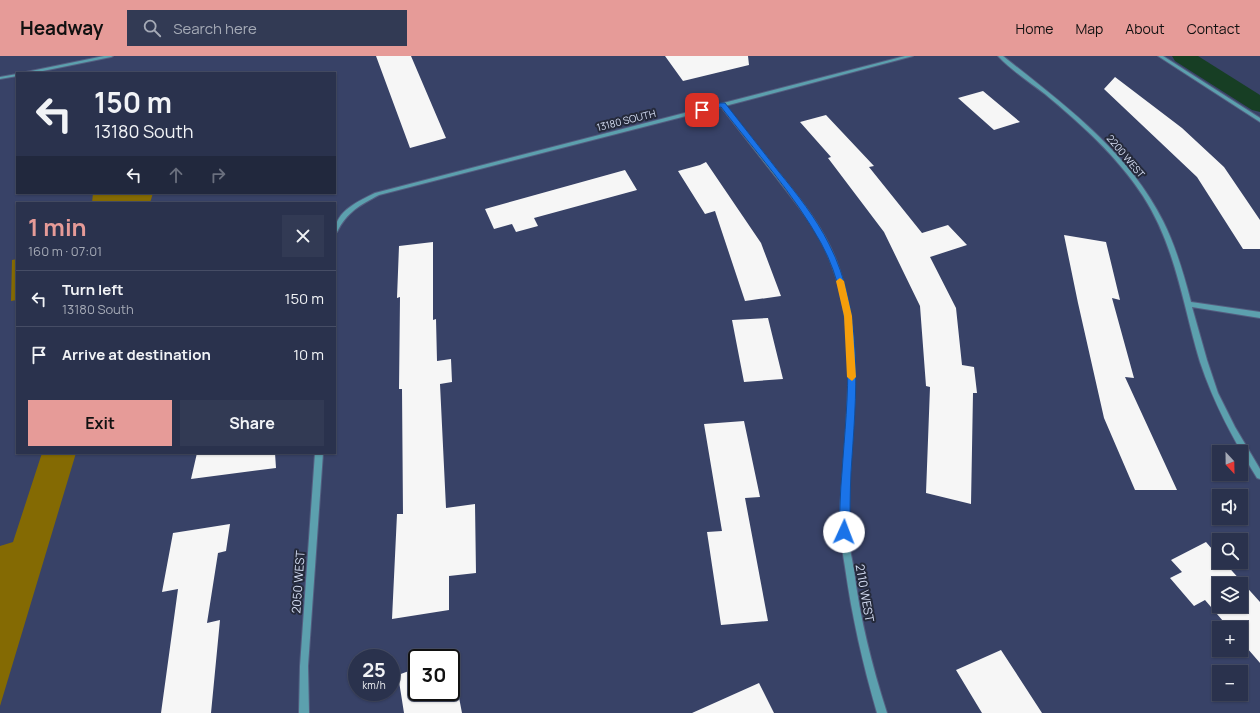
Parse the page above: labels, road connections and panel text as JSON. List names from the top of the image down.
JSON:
{
  "streets": {
    "street": [
      "13180 SOUTH",
      "2200 WEST",
      "2050 WEST",
      "2110 WEST"
    ]
  },
  "crossings": [
    ["13180 SOUTH", "2110 WEST"]
  ],
  "north": "bottom",
  "page": {
    "header": "Headway",
    "search": "Search here",
    "nav": [
      "Home",
      "Map",
      "About",
      "Contact"
    ],
    "turn": ["150 m", "13180 South"],
    "heading": ["1 min", "160 m · 07:01"],
    "list": [
      {
        "name": "Turn left",
        "note": "13180 South",
        "value": "150 m"
      },
      {
        "name": "Arrive at destination",
        "value": "10 m"
      }
    ],
    "buttons": ["Exit", "Share"],
    "map_buttons": ["+", "−"],
    "speed": "25 km/h",
    "limit": "30"
  }
}
